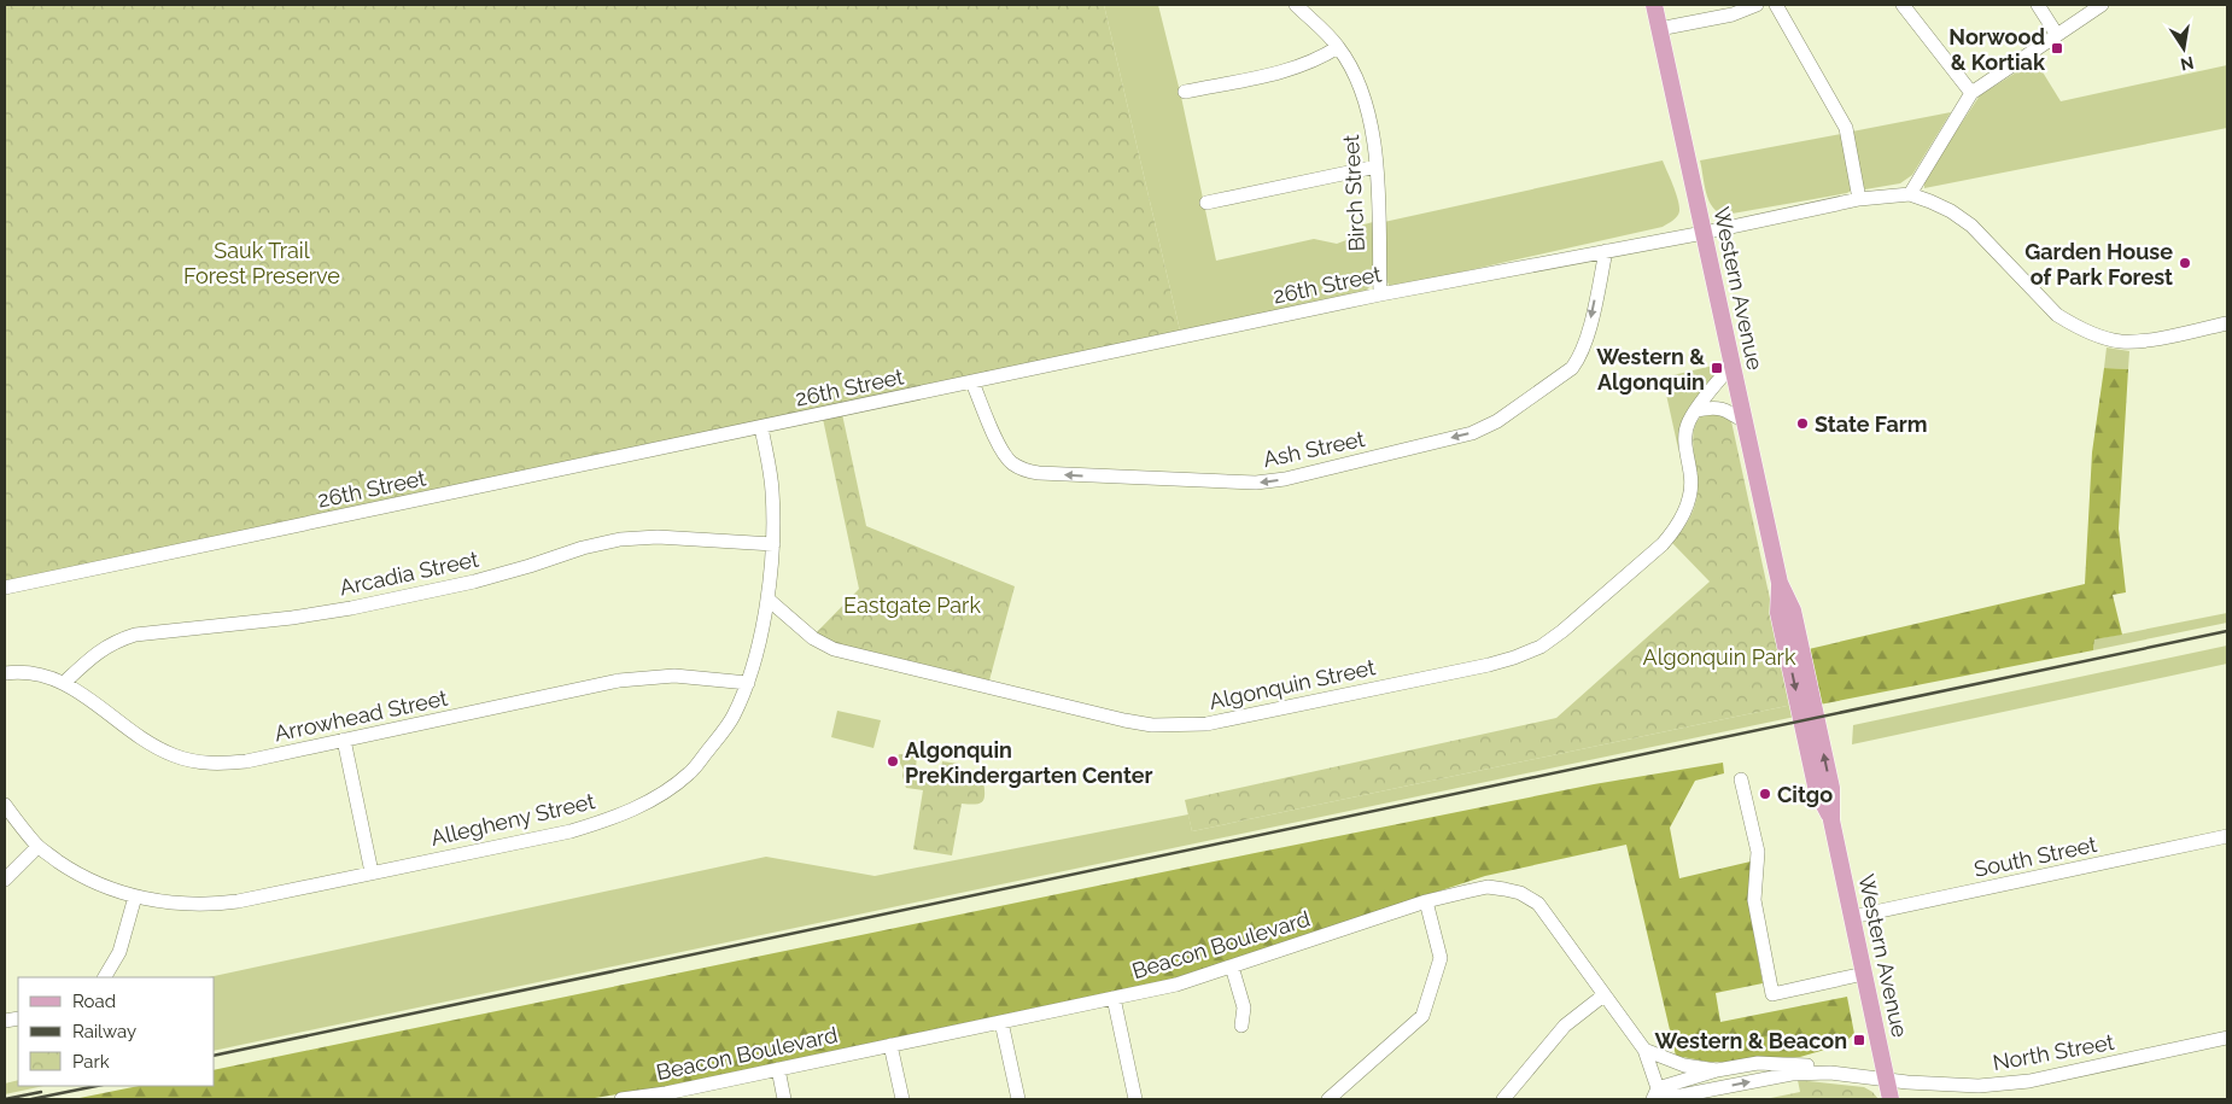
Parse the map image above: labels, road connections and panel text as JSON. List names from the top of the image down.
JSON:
{
  "streets": {
    "main road": ["Western Avenue"],
    "street": [
      "Birch Street",
      "26th Street",
      "Ash Street",
      "Arcadia Street",
      "Algonquin Street",
      "Arrowhead Street",
      "Allegheny Street",
      "South Street",
      "Beacon Boulevard",
      "North Street"
    ]
  },
  "crossings": [
    ["Birch Street", "26th Street"],
    ["26th Street", "Western Avenue"],
    ["26th Street", "Ash Street"],
    ["26th Street", "Allegheny Street"],
    ["Western Avenue", "Algonquin Street"],
    ["Western Avenue", "South Street"],
    ["Western Avenue", "North Street"],
    ["Arcadia Street", "Arrowhead Street"],
    ["Arcadia Street", "Allegheny Street"],
    ["Algonquin Street", "Allegheny Street"],
    ["Arrowhead Street", "Allegheny Street"]
  ],
  "one_way": ["Ash Street"],
  "parks": ["Sauk Trail Forest Preserve", "Eastgate Park", "Algonquin Park"],
  "places": {
    "transit": ["Norwood & Kortiak", "Western & Algonquin", "Western & Beacon"],
    "other": [
      "Garden House of Park Forest",
      "State Farm",
      "Algonquin PreKindergarten Center",
      "Citgo"
    ]
  },
  "legend": ["Road", "Railway", "Park"],
  "north": "bottom"
}
